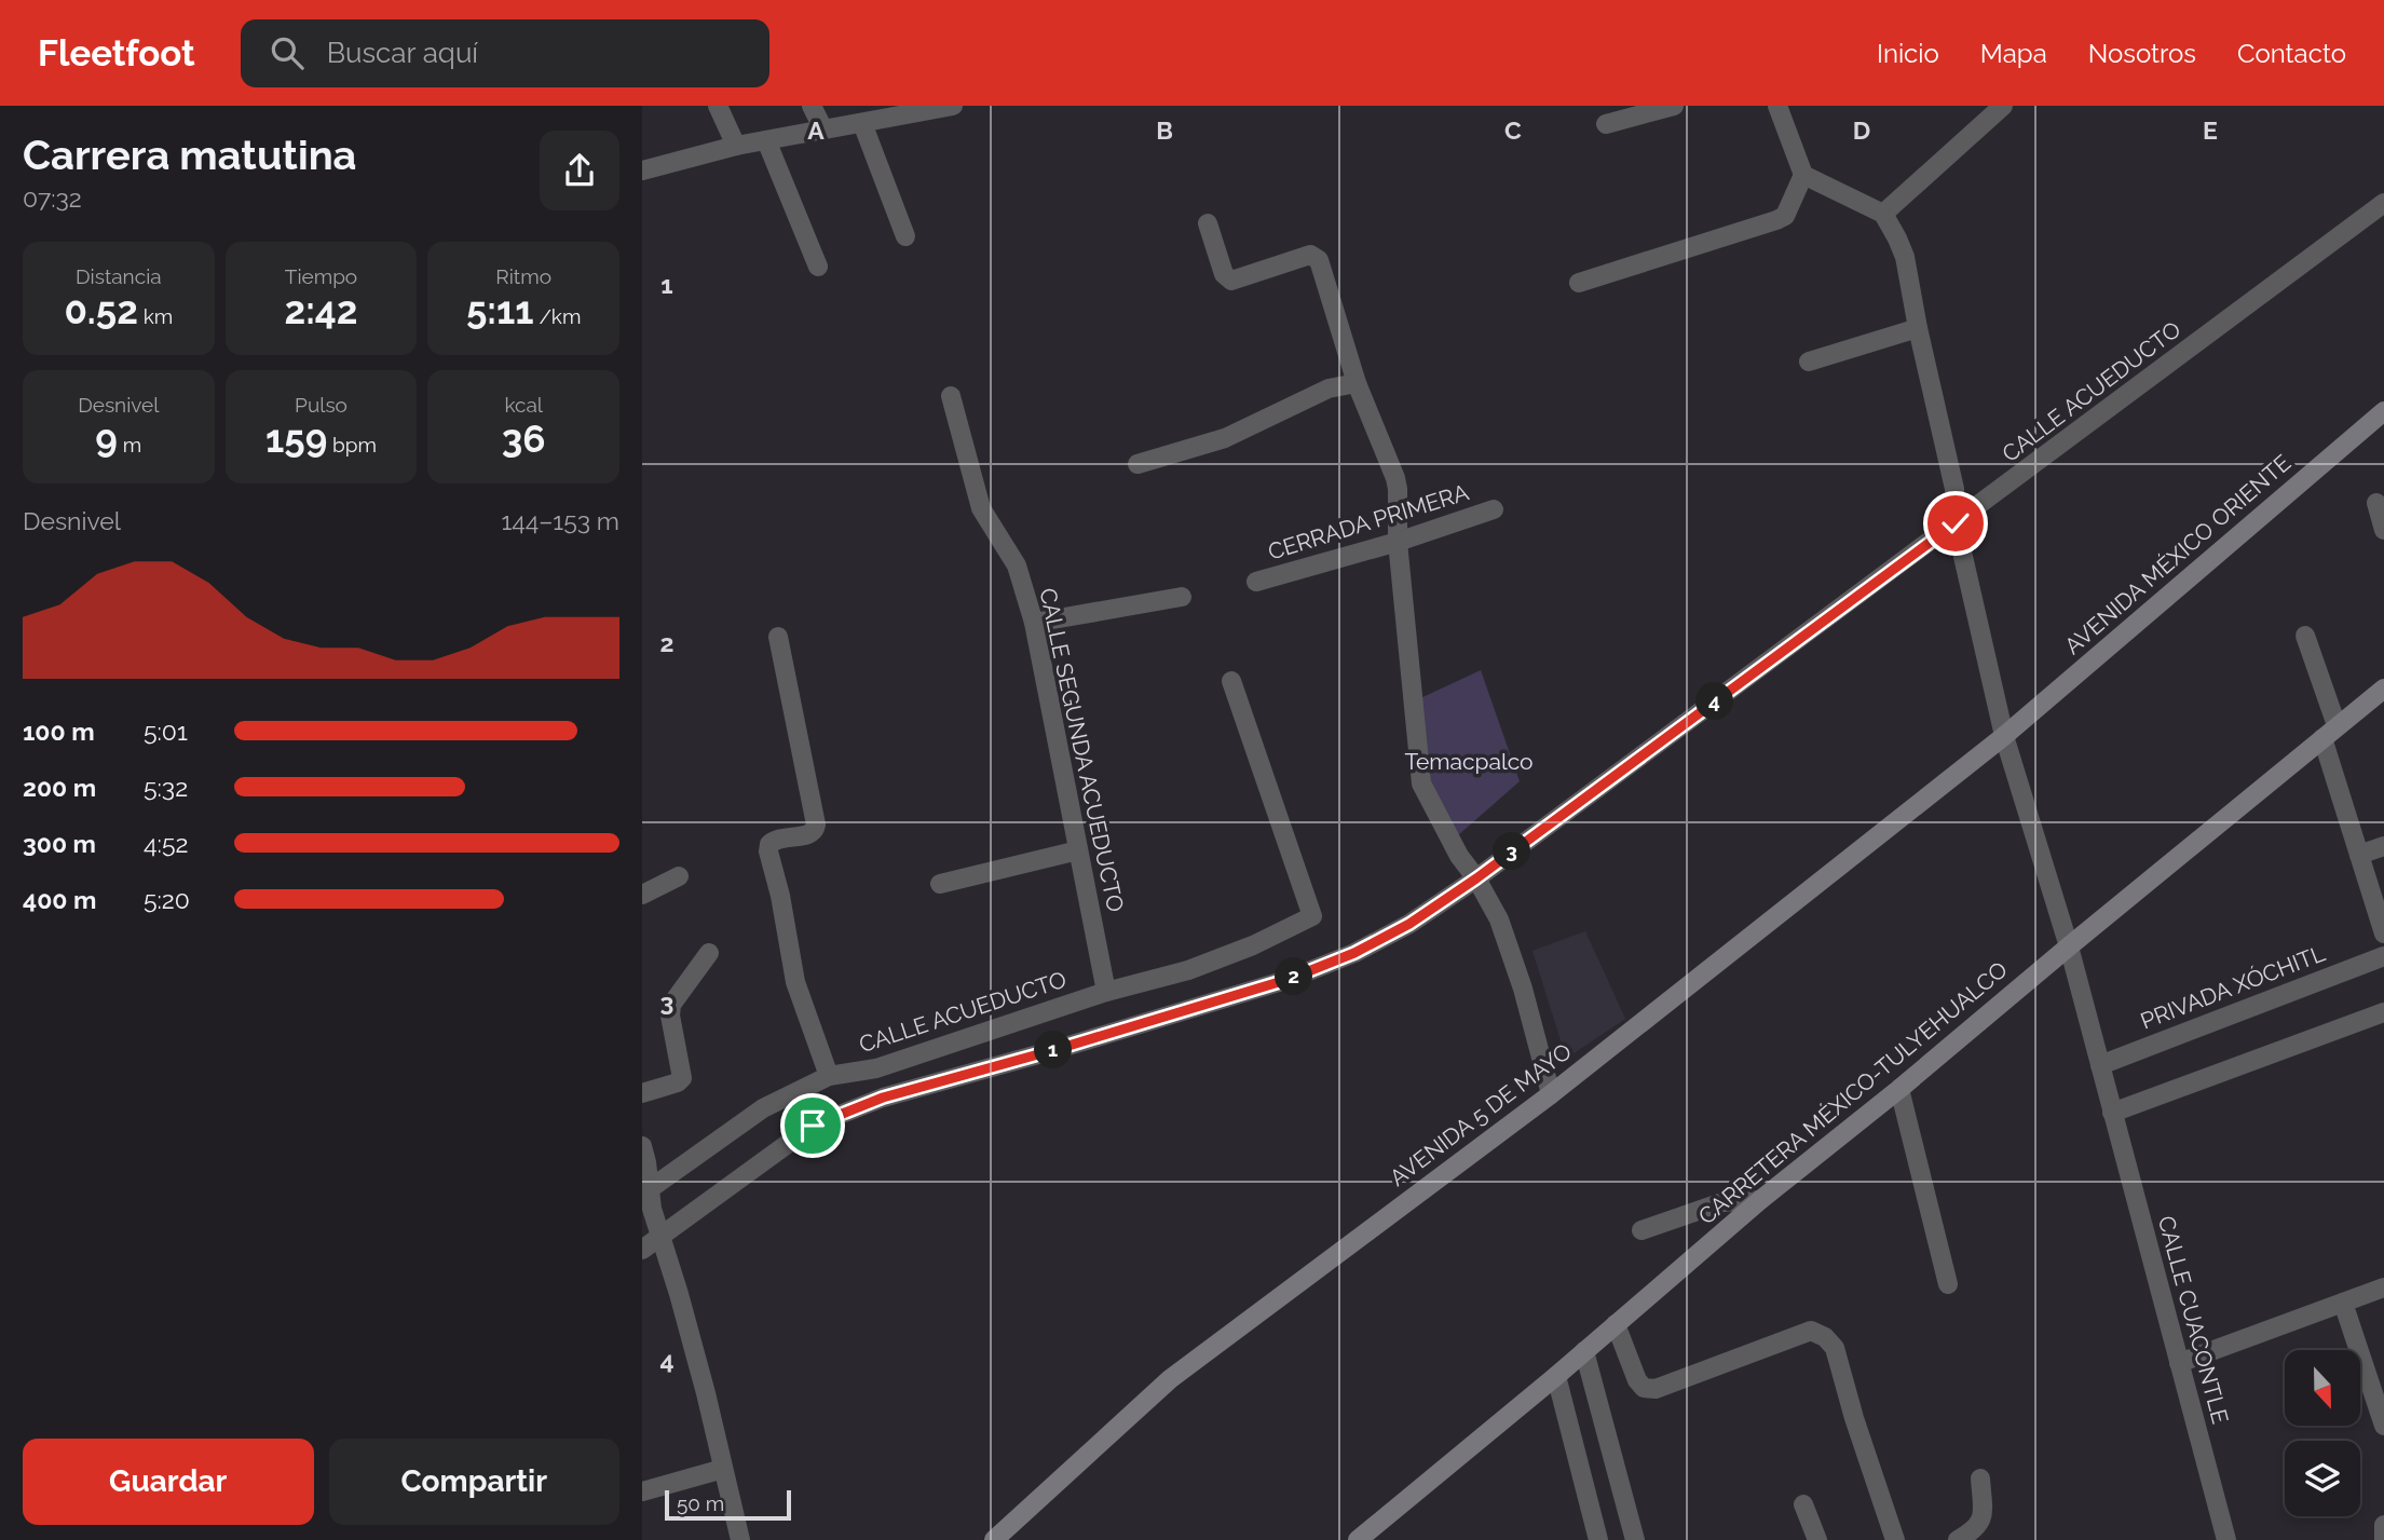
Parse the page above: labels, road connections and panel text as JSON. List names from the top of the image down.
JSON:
{
  "streets": {
    "main road": ["AVENIDA MÉXICO ORIENTE", "CARRETERA MÉXICO-TULYEHUALCO", "AVENIDA 5 DE MAYO"],
    "street": [
      "CALLE ACUEDUCTO",
      "CERRADA PRIMERA",
      "CALLE SEGUNDA ACUEDUCTO",
      "PRIVADA XÓCHITL",
      "CALLE CUACONTLE"
    ]
  },
  "crossings": [
    ["CALLE ACUEDUCTO", "CALLE SEGUNDA ACUEDUCTO"],
    ["CALLE ACUEDUCTO", "CALLE CUACONTLE"],
    ["AVENIDA MÉXICO ORIENTE", "AVENIDA 5 DE MAYO"],
    ["AVENIDA MÉXICO ORIENTE", "CALLE CUACONTLE"],
    ["PRIVADA XÓCHITL", "CALLE CUACONTLE"],
    ["CARRETERA MÉXICO-TULYEHUALCO", "CALLE CUACONTLE"],
    ["AVENIDA 5 DE MAYO", "CALLE CUACONTLE"]
  ],
  "parks": ["Temacpalco"],
  "scale_bar": "50 m",
  "north": "bottom",
  "page": {
    "header": "Fleetfoot",
    "search": "Buscar aquí",
    "nav": [
      "Inicio",
      "Mapa",
      "Nosotros",
      "Contacto"
    ],
    "heading": ["Carrera matutina", "07:32"],
    "stats": [
      ["Distancia", "0.52 km"],
      ["Tiempo", "2:42"],
      ["Ritmo", "5:11 /km"],
      ["Desnivel", "9 m"],
      ["Pulso", "159 bpm"],
      ["kcal", "36"]
    ],
    "chart": ["Desnivel", "144–153 m"],
    "pins": [
      "4",
      "3",
      "2",
      "1"
    ],
    "list": [
      {
        "name": "100 m",
        "note": "5:01"
      },
      {
        "name": "200 m",
        "note": "5:32"
      },
      {
        "name": "300 m",
        "note": "4:52"
      },
      {
        "name": "400 m",
        "note": "5:20"
      }
    ],
    "buttons": ["Guardar", "Compartir"],
    "scale": "50 m"
  },
  "grid": {
    "columns": [
      "A",
      "B",
      "C",
      "D",
      "E"
    ],
    "rows": [
      "1",
      "2",
      "3",
      "4"
    ]
  }
}
